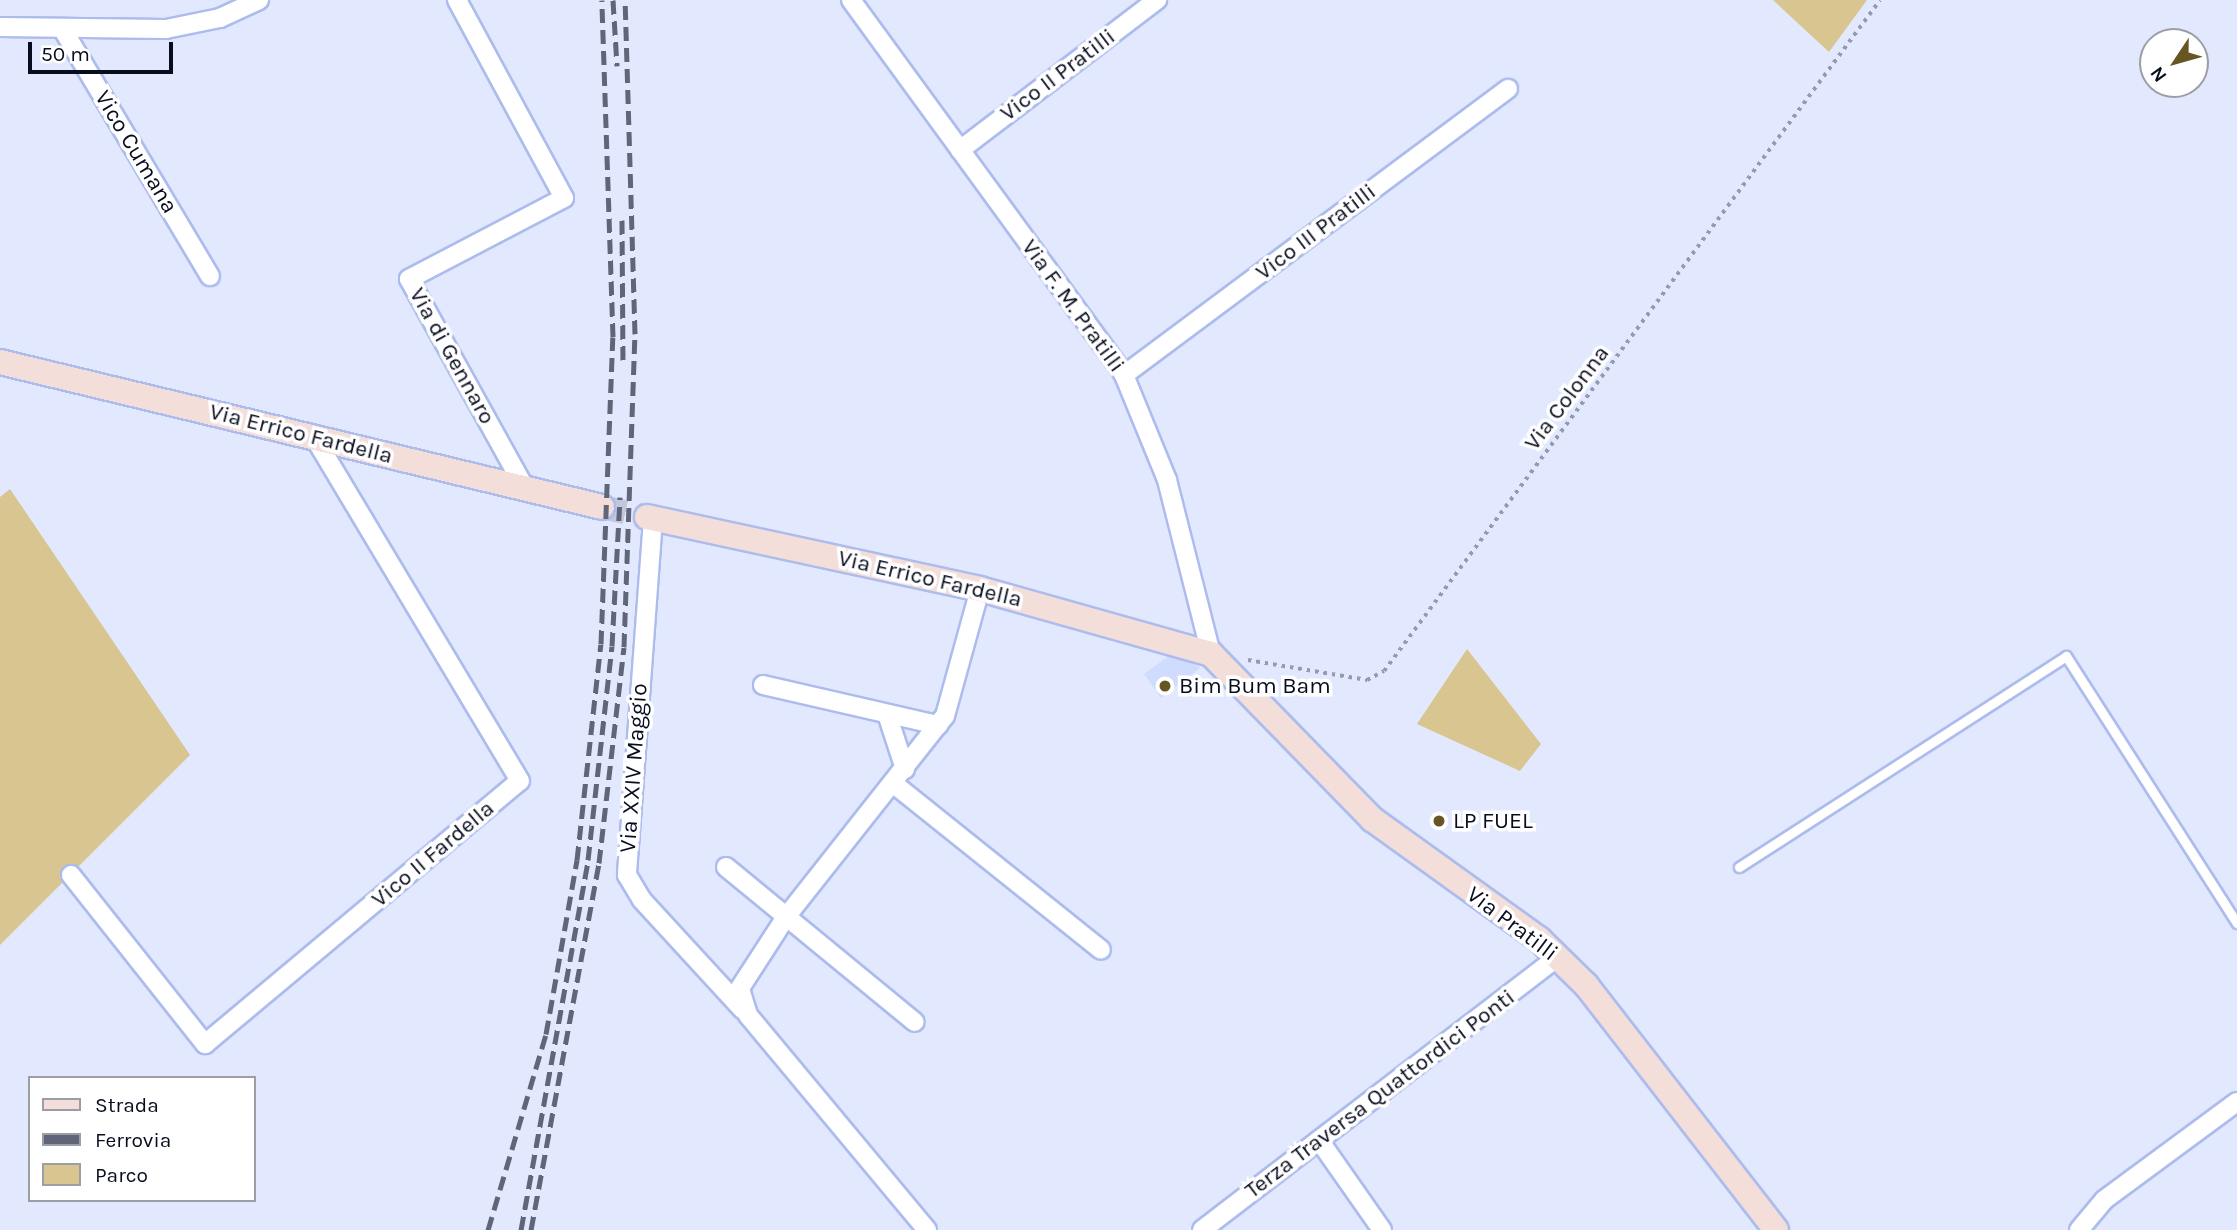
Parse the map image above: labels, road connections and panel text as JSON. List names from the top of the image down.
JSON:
{
  "streets": {
    "street": [
      "Vico II Pratilli",
      "Vico Cumana",
      "Vico III Pratilli",
      "Via F. M. Pratilli",
      "Via di Gennaro",
      "Via Errico Fardella",
      "Via XXIV Maggio",
      "Vico II Fardella",
      "Via Pratilli",
      "Terza Traversa Quattordici Ponti"
    ],
    "path": ["Via Colonna"]
  },
  "crossings": [
    ["Vico II Pratilli", "Via F. M. Pratilli"],
    ["Vico III Pratilli", "Via F. M. Pratilli"],
    ["Via F. M. Pratilli", "Via Colonna"],
    ["Via F. M. Pratilli", "Via Errico Fardella"],
    ["Via F. M. Pratilli", "Via Pratilli"],
    ["Via di Gennaro", "Via Errico Fardella"],
    ["Via Colonna", "Via Errico Fardella"],
    ["Via Colonna", "Via Pratilli"],
    ["Via Errico Fardella", "Via XXIV Maggio"],
    ["Via Errico Fardella", "Vico II Fardella"],
    ["Via Errico Fardella", "Via Pratilli"],
    ["Via Pratilli", "Terza Traversa Quattordici Ponti"]
  ],
  "places": ["Bim Bum Bam", "LP FUEL"],
  "legend": ["Strada", "Ferrovia", "Parco"],
  "scale_bar": "50 m",
  "north": "bottom left"
}
